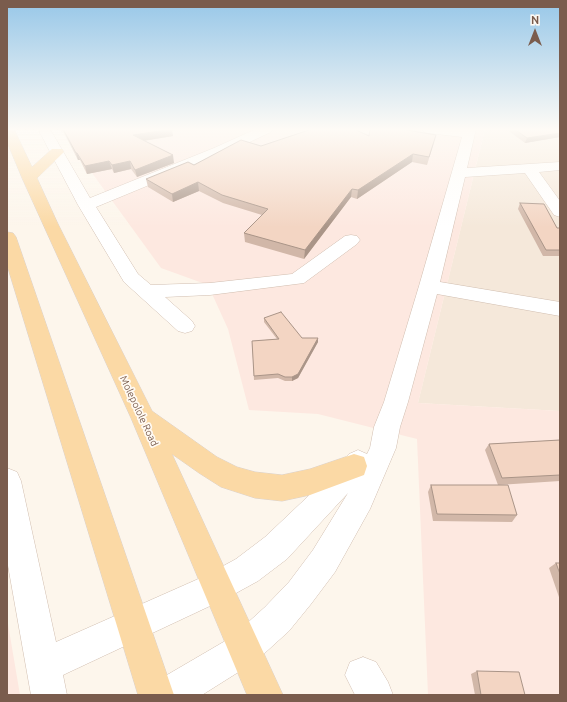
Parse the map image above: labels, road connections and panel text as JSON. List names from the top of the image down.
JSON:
{
  "streets": {
    "main road": ["Molepolole Road"]
  },
  "north": "top"
}
